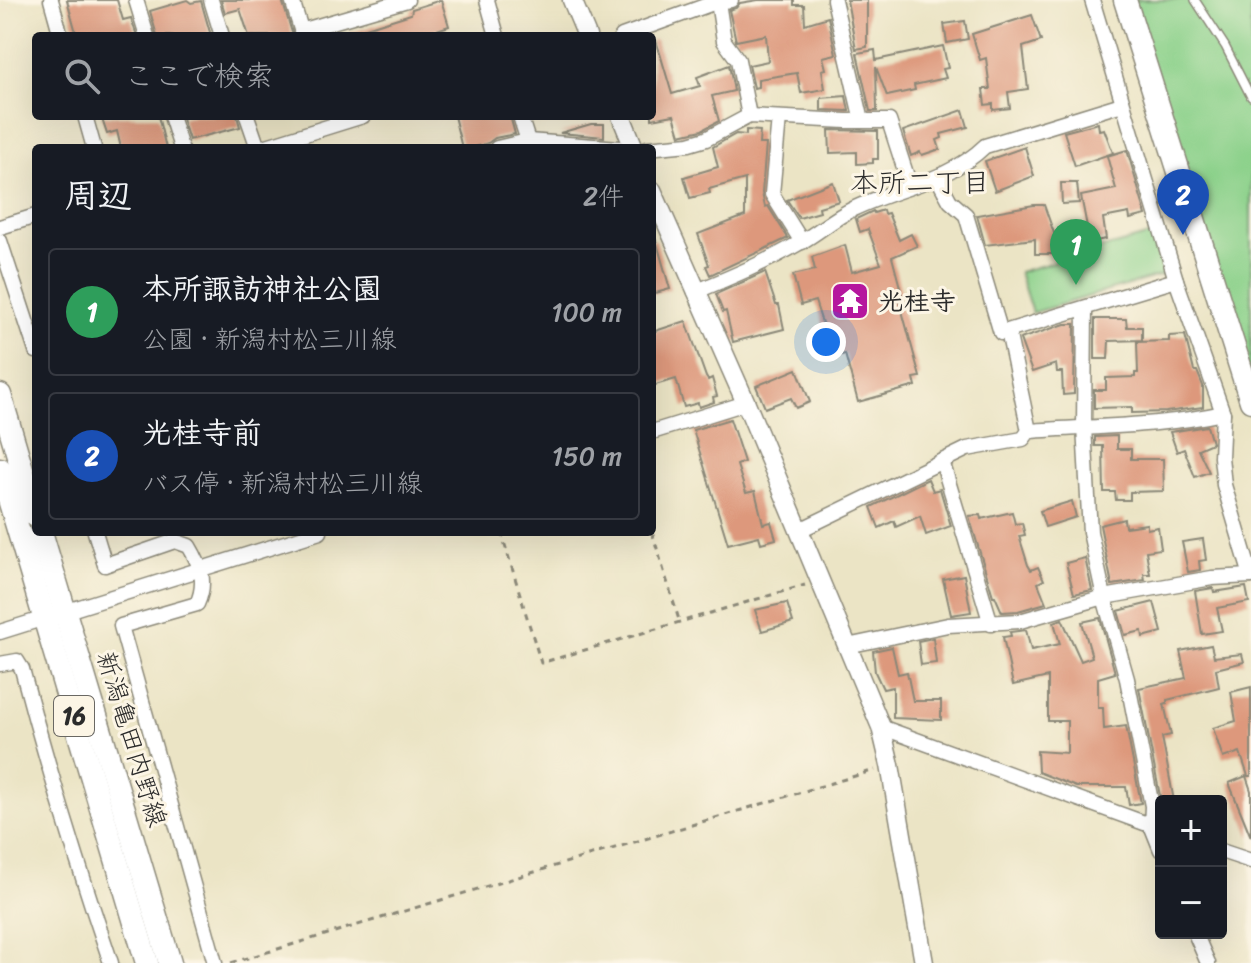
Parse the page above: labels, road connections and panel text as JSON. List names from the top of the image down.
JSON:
{
  "streets": {
    "main road": ["16", "新潟亀田内野線"]
  },
  "districts": ["本所二丁目"],
  "places": {
    "temple": ["光桂寺"]
  },
  "page": {
    "search": "ここで検索",
    "heading": ["周辺", "2件"],
    "pins": ["2", "1"],
    "list": [
      {
        "mark": "1",
        "name": "本所諏訪神社公園",
        "note": "公園 · 新潟村松三川線",
        "value": "100 m"
      },
      {
        "mark": "2",
        "name": "光桂寺前",
        "note": "バス停 · 新潟村松三川線",
        "value": "150 m"
      }
    ],
    "map_buttons": ["+", "−"]
  }
}
